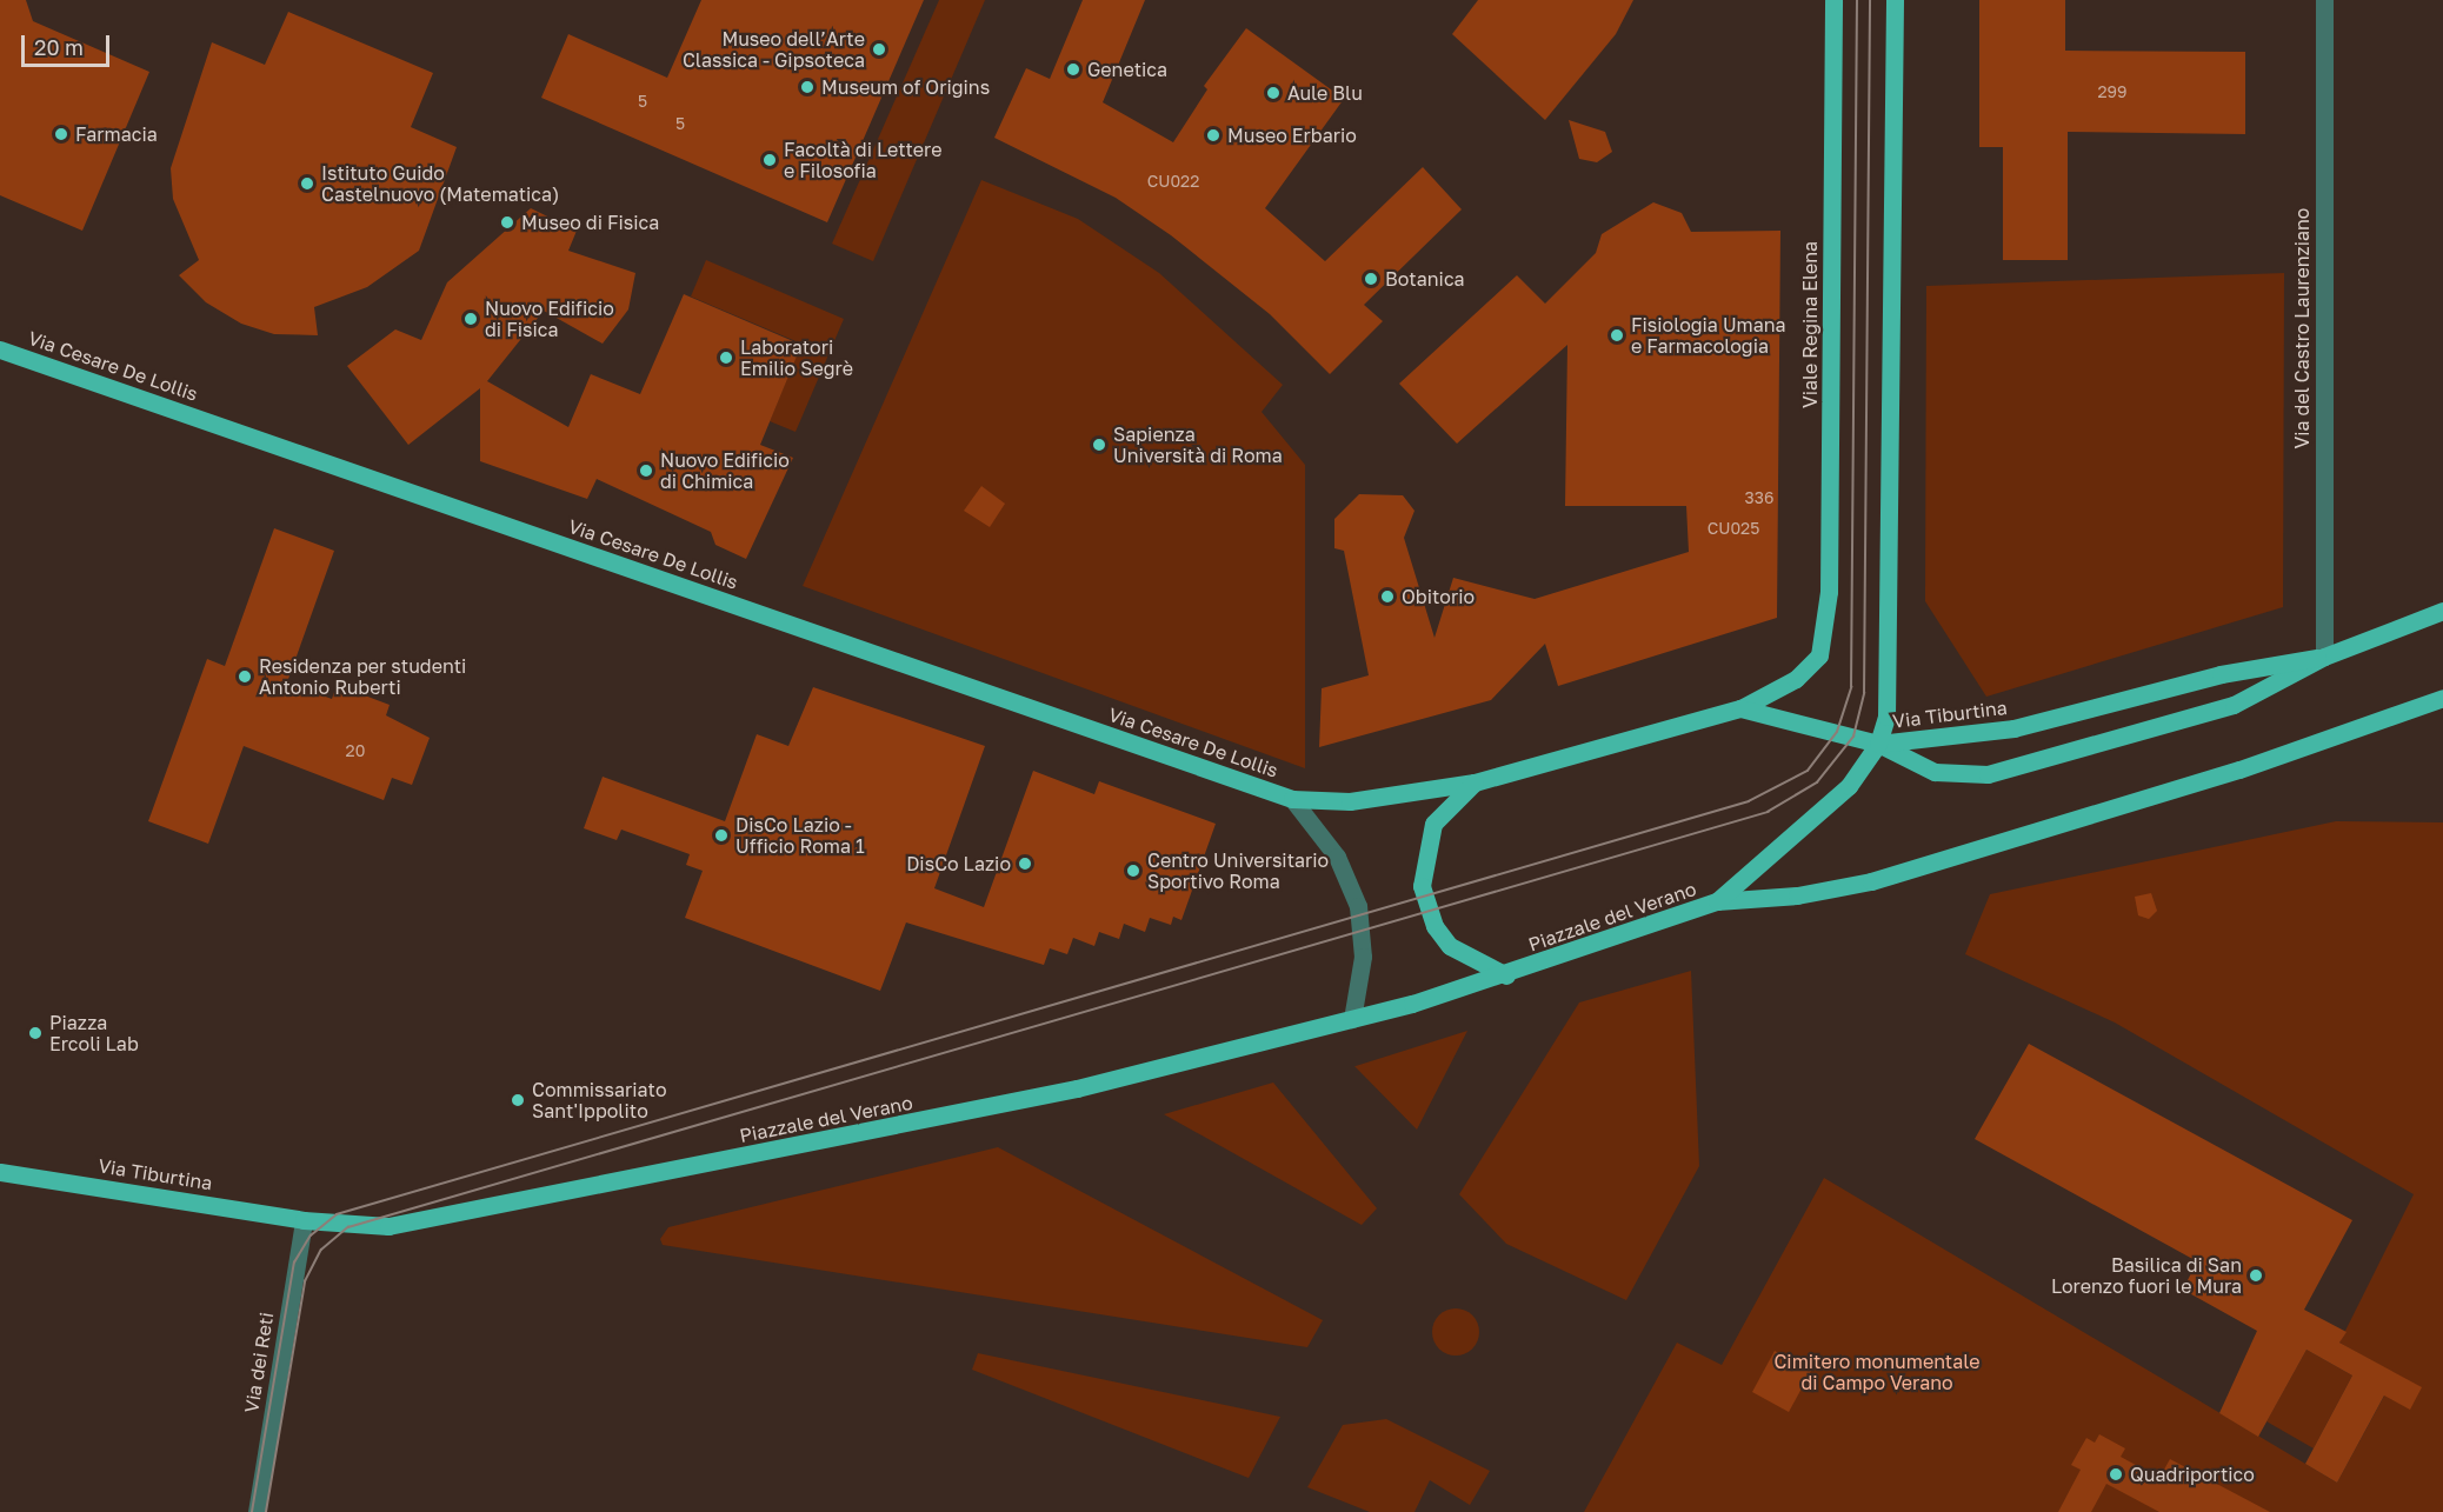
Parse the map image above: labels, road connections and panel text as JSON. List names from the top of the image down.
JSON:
{
  "streets": {
    "main road": [
      "Viale Regina Elena",
      "Via Cesare De Lollis",
      "Via Tiburtina",
      "Piazzale del Verano"
    ],
    "street": ["Via del Castro Laurenziano", "Via dei Reti"]
  },
  "crossings": [
    ["Via del Castro Laurenziano", "Via Tiburtina"],
    ["Via Tiburtina", "Piazzale del Verano"],
    ["Via Tiburtina", "Via dei Reti"],
    ["Piazzale del Verano", "Via dei Reti"]
  ],
  "parks": ["Cimitero monumentale di Campo Verano"],
  "places": [
    "Museo dell’Arte Classica - Gipsoteca",
    "Genetica",
    "Museum of Origins",
    "Aule Blu",
    "Farmacia",
    "Museo Erbario",
    "Facoltà di Lettere e Filosofia",
    "Istituto Guido Castelnuovo (Matematica)",
    "Museo di Fisica",
    "Botanica",
    "Nuovo Edificio di Fisica",
    "Fisiologia Umana e Farmacologia",
    "Laboratori Emilio Segrè",
    "Sapienza Università di Roma",
    "Nuovo Edificio di Chimica",
    "Obitorio",
    "Residenza per studenti Antonio Ruberti",
    "DisCo Lazio - Ufficio Roma 1",
    "DisCo Lazio",
    "Centro Universitario Sportivo Roma",
    "Piazza Ercoli Lab",
    "Commissariato Sant'Ippolito",
    "Basilica di San Lorenzo fuori le Mura",
    "Quadriportico"
  ],
  "house_numbers": [
    "299",
    "5",
    "5",
    "CU022",
    "336",
    "CU025",
    "20"
  ],
  "scale_bar": "20 m"
}
